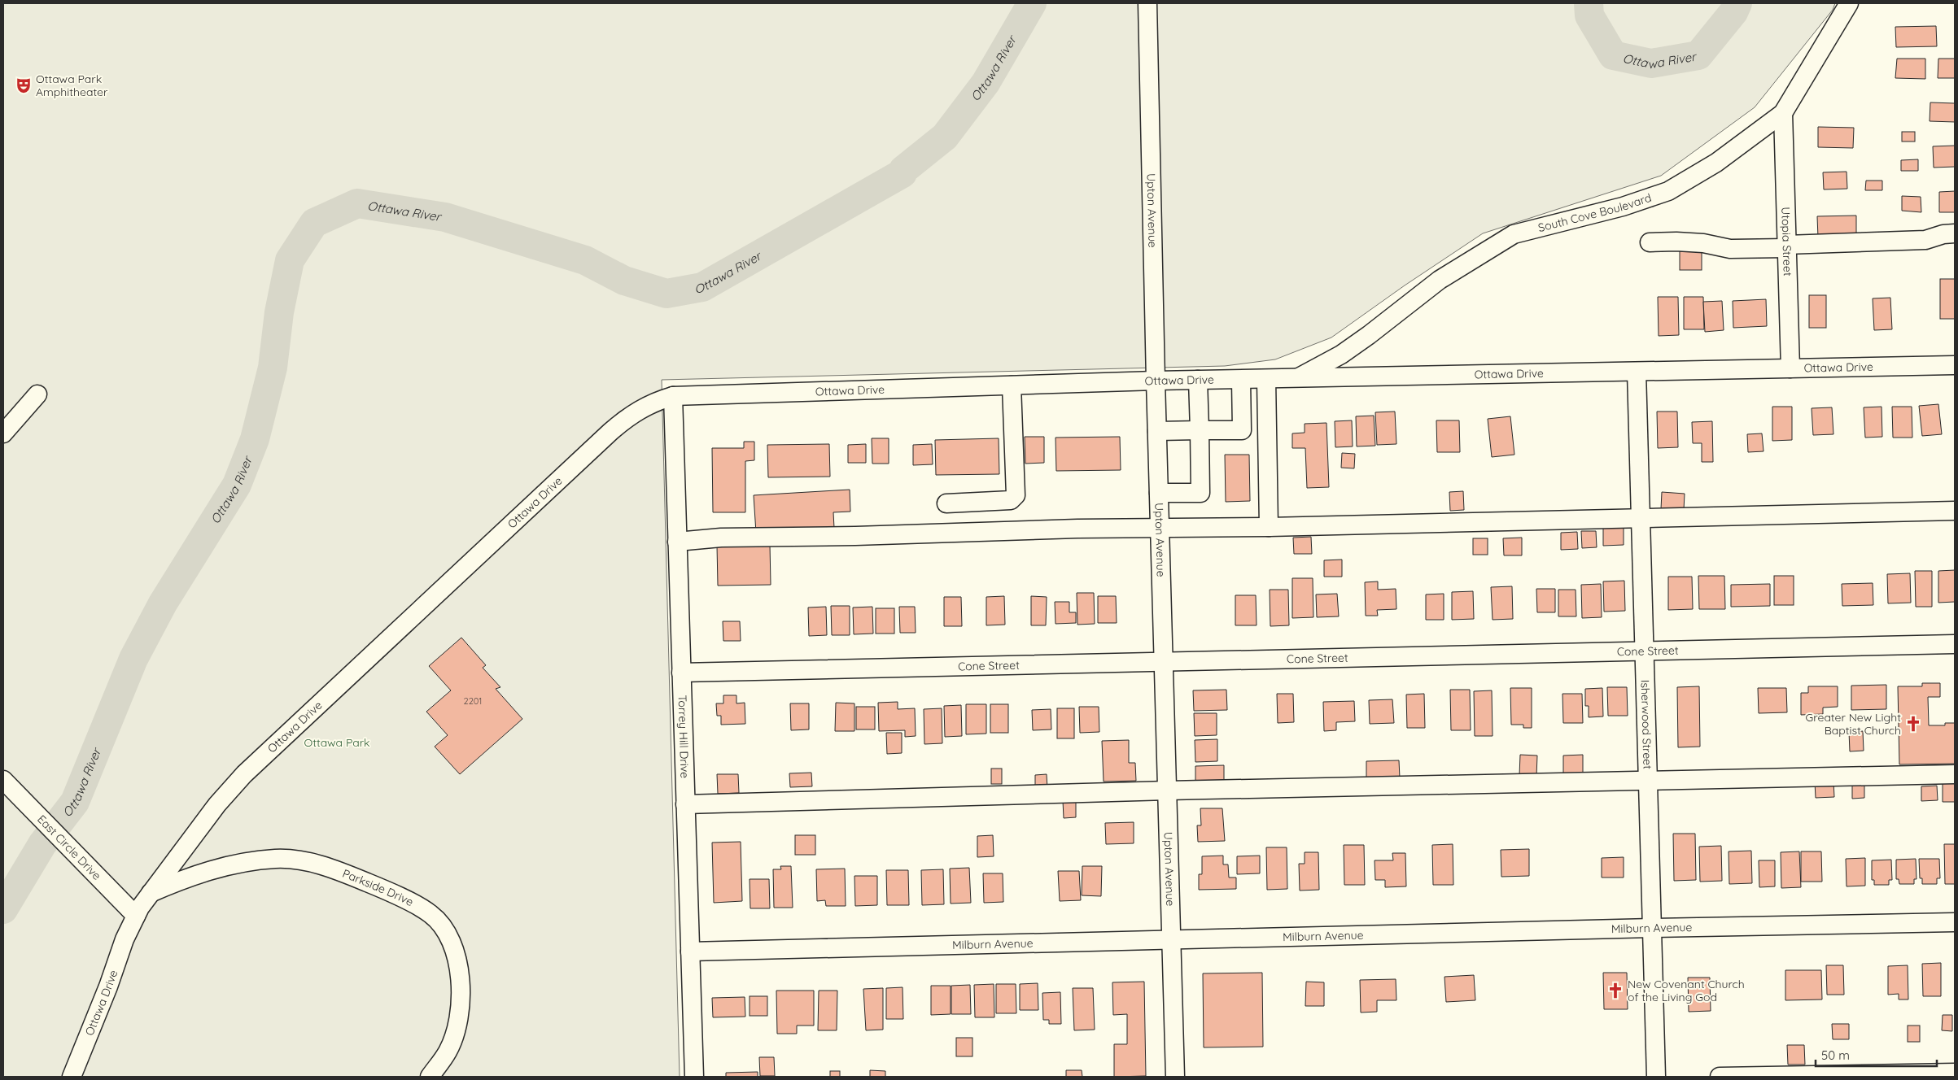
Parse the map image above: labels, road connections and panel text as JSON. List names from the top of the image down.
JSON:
{
  "streets": {
    "street": [
      "Upton Avenue",
      "South Cove Boulevard",
      "Utopia Street",
      "Ottawa Drive",
      "Cone Street",
      "Isherwood Street",
      "Torrey Hill Drive",
      "East Circle Drive",
      "Parkside Drive",
      "Milburn Avenue"
    ]
  },
  "crossings": [
    ["Upton Avenue", "Ottawa Drive"],
    ["Upton Avenue", "Cone Street"],
    ["Upton Avenue", "Milburn Avenue"],
    ["South Cove Boulevard", "Utopia Street"],
    ["South Cove Boulevard", "Ottawa Drive"],
    ["Utopia Street", "Ottawa Drive"],
    ["Ottawa Drive", "Isherwood Street"],
    ["Ottawa Drive", "Torrey Hill Drive"],
    ["Ottawa Drive", "East Circle Drive"],
    ["Ottawa Drive", "Parkside Drive"],
    ["Cone Street", "Isherwood Street"],
    ["Cone Street", "Torrey Hill Drive"],
    ["Isherwood Street", "Milburn Avenue"],
    ["Torrey Hill Drive", "Milburn Avenue"]
  ],
  "water": ["Ottawa River"],
  "parks": ["Ottawa Park"],
  "places": {
    "theatre": ["Ottawa Park Amphitheater"],
    "church": ["Greater New Light Baptist Church", "New Covenant Church of the Living God"]
  },
  "house_numbers": ["2201"],
  "scale_bar": "50 m"
}
